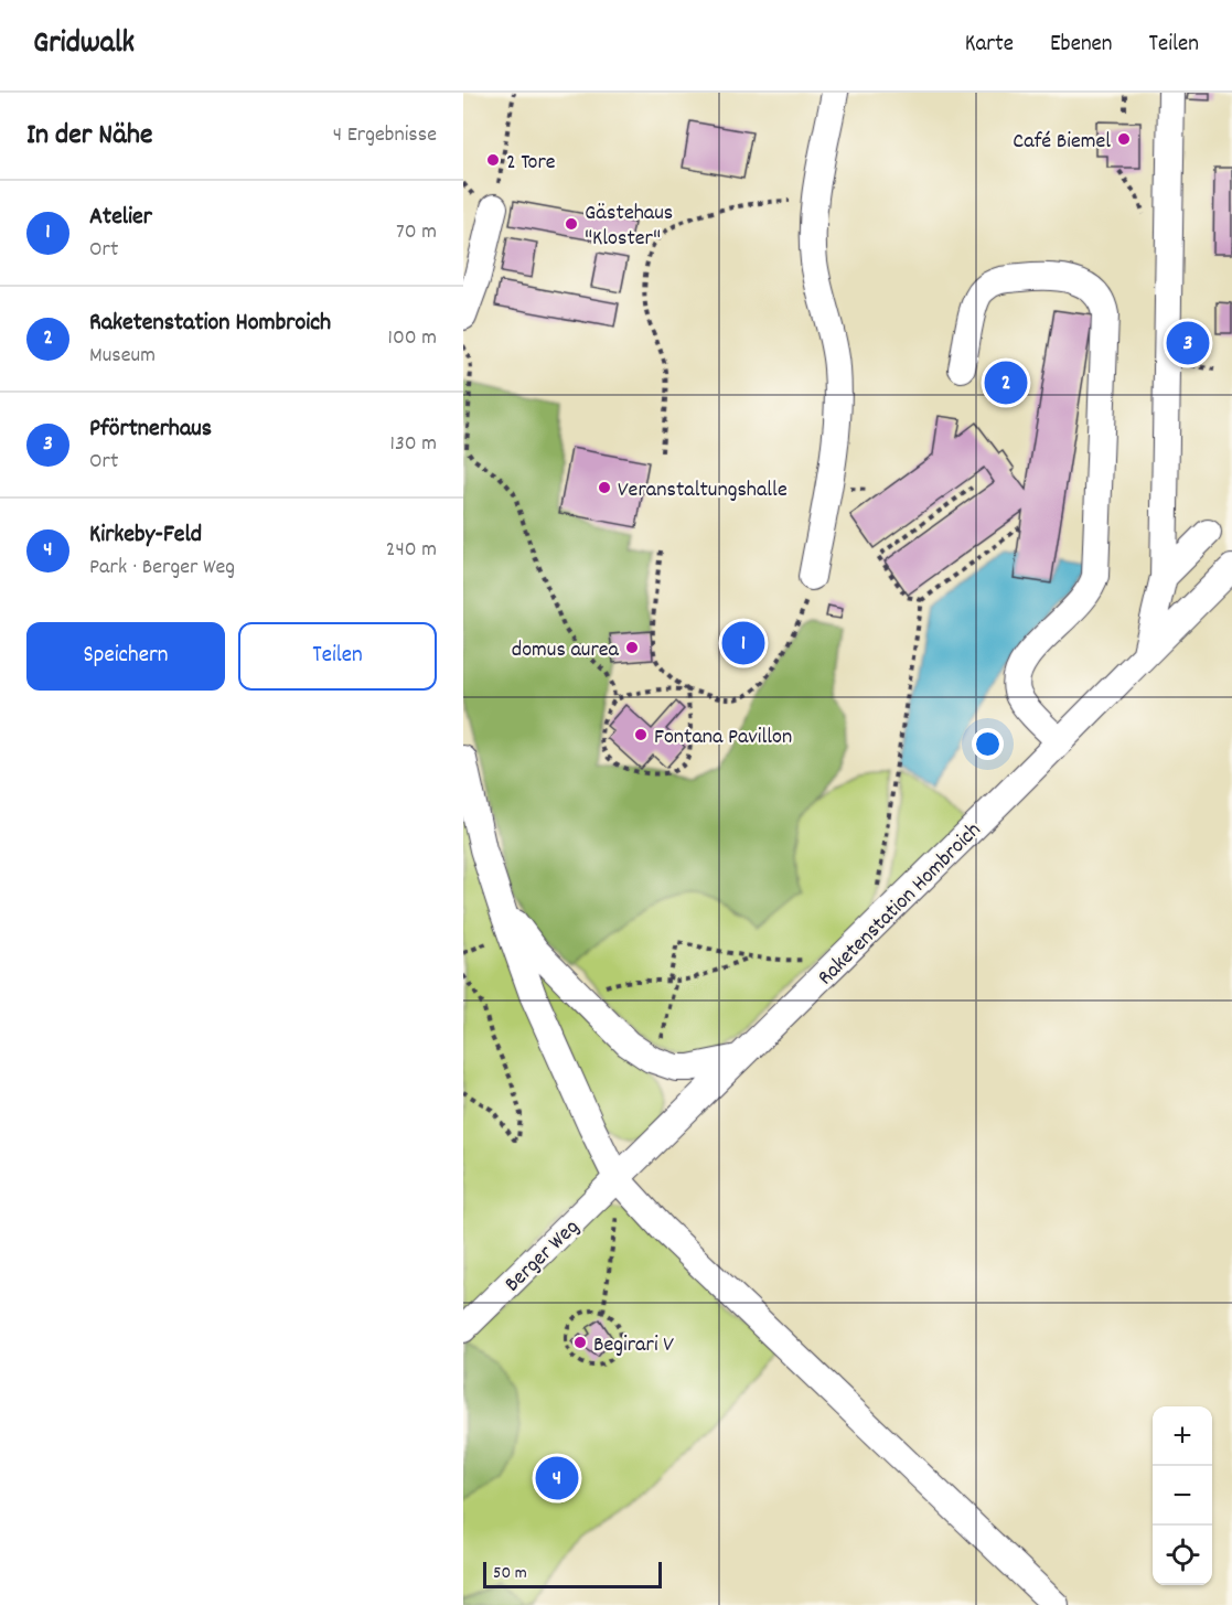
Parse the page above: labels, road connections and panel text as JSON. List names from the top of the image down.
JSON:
{
  "streets": {
    "street": ["Raketenstation Hombroich", "Berger Weg"]
  },
  "crossings": [
    ["Raketenstation Hombroich", "Berger Weg"]
  ],
  "places": [
    "Café Biemel",
    "2 Tore",
    "Gästehaus \"Kloster\"",
    "Veranstaltungshalle",
    "domus aurea",
    "Fontana Pavillon",
    "Begirari V"
  ],
  "scale_bar": "50 m",
  "page": {
    "header": "Gridwalk",
    "nav": ["Karte", "Ebenen", "Teilen"],
    "heading": ["In der Nähe", "4 Ergebnisse"],
    "list": [
      {
        "mark": "1",
        "name": "Atelier",
        "note": "Ort",
        "value": "70 m"
      },
      {
        "mark": "2",
        "name": "Raketenstation Hombroich",
        "note": "Museum",
        "value": "100 m"
      },
      {
        "mark": "3",
        "name": "Pförtnerhaus",
        "note": "Ort",
        "value": "130 m"
      },
      {
        "mark": "4",
        "name": "Kirkeby-Feld",
        "note": "Park · Berger Weg",
        "value": "240 m"
      }
    ],
    "pins": [
      "3",
      "2",
      "1",
      "4"
    ],
    "buttons": ["Speichern", "Teilen"],
    "map_buttons": ["+", "−"],
    "scale": "50 m"
  }
}
